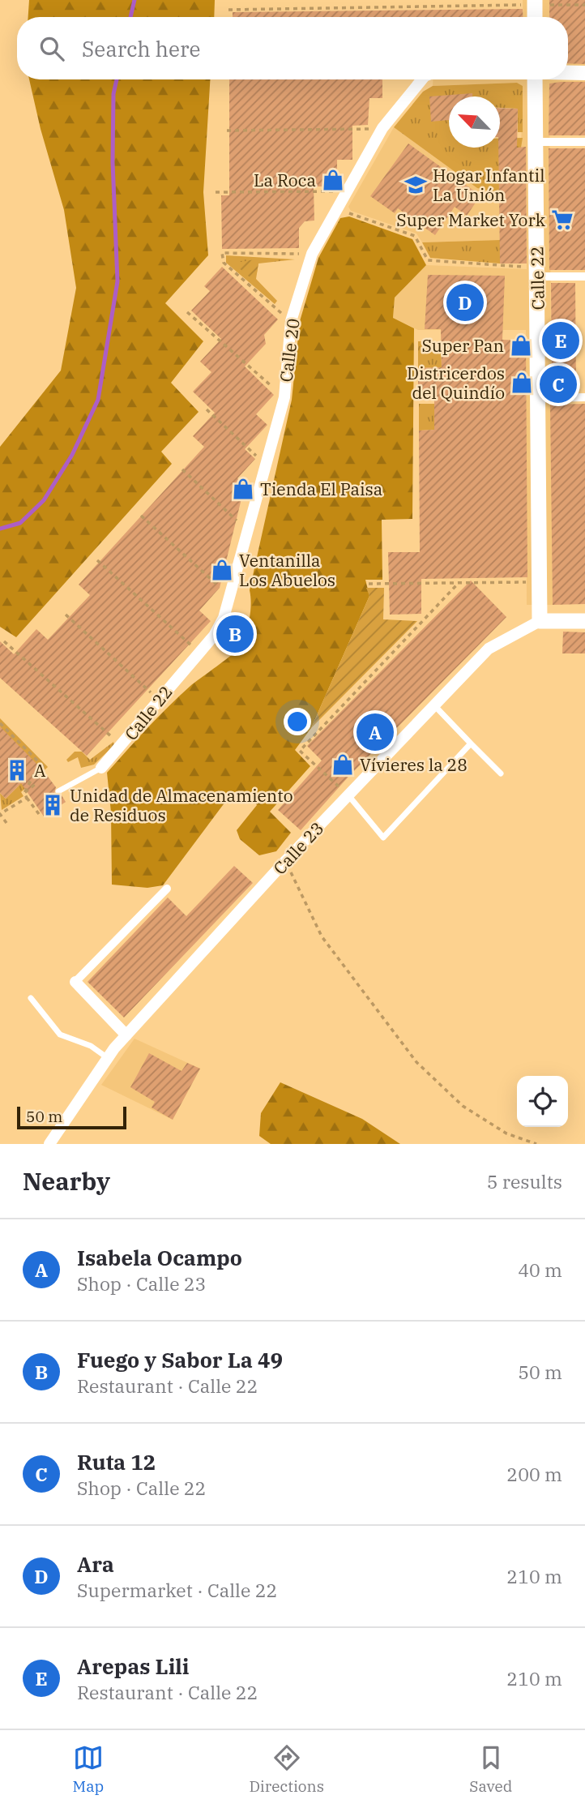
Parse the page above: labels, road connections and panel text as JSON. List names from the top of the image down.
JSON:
{
  "streets": {
    "main road": ["Calle 22", "Calle 23"],
    "street": ["Calle 20"]
  },
  "crossings": [
    ["Calle 22", "Calle 20"],
    ["Calle 22", "Calle 23"]
  ],
  "places": {
    "shop": [
      "La Roca",
      "Super Pan",
      "Districerdos del Quindío",
      "Tienda El Paisa",
      "Ventanilla Los Abuelos",
      "Vívieres la 28"
    ],
    "school or university": ["Hogar Infantil La Unión"],
    "supermarket": ["Super Market York"],
    "building": ["A", "Unidad de Almacenamiento de Residuos"]
  },
  "scale_bar": "50 m",
  "north": "top left",
  "page": {
    "search": "Search here",
    "pins": [
      "D",
      "E",
      "C",
      "B",
      "A"
    ],
    "scale": "50 m",
    "heading": ["Nearby", "5 results"],
    "list": [
      {
        "mark": "A",
        "name": "Isabela Ocampo",
        "note": "Shop · Calle 23",
        "value": "40 m"
      },
      {
        "mark": "B",
        "name": "Fuego y Sabor La 49",
        "note": "Restaurant · Calle 22",
        "value": "50 m"
      },
      {
        "mark": "C",
        "name": "Ruta 12",
        "note": "Shop · Calle 22",
        "value": "200 m"
      },
      {
        "mark": "D",
        "name": "Ara",
        "note": "Supermarket · Calle 22",
        "value": "210 m"
      },
      {
        "mark": "E",
        "name": "Arepas Lili",
        "note": "Restaurant · Calle 22",
        "value": "210 m"
      }
    ],
    "nav": ["Map", "Directions", "Saved"]
  }
}
